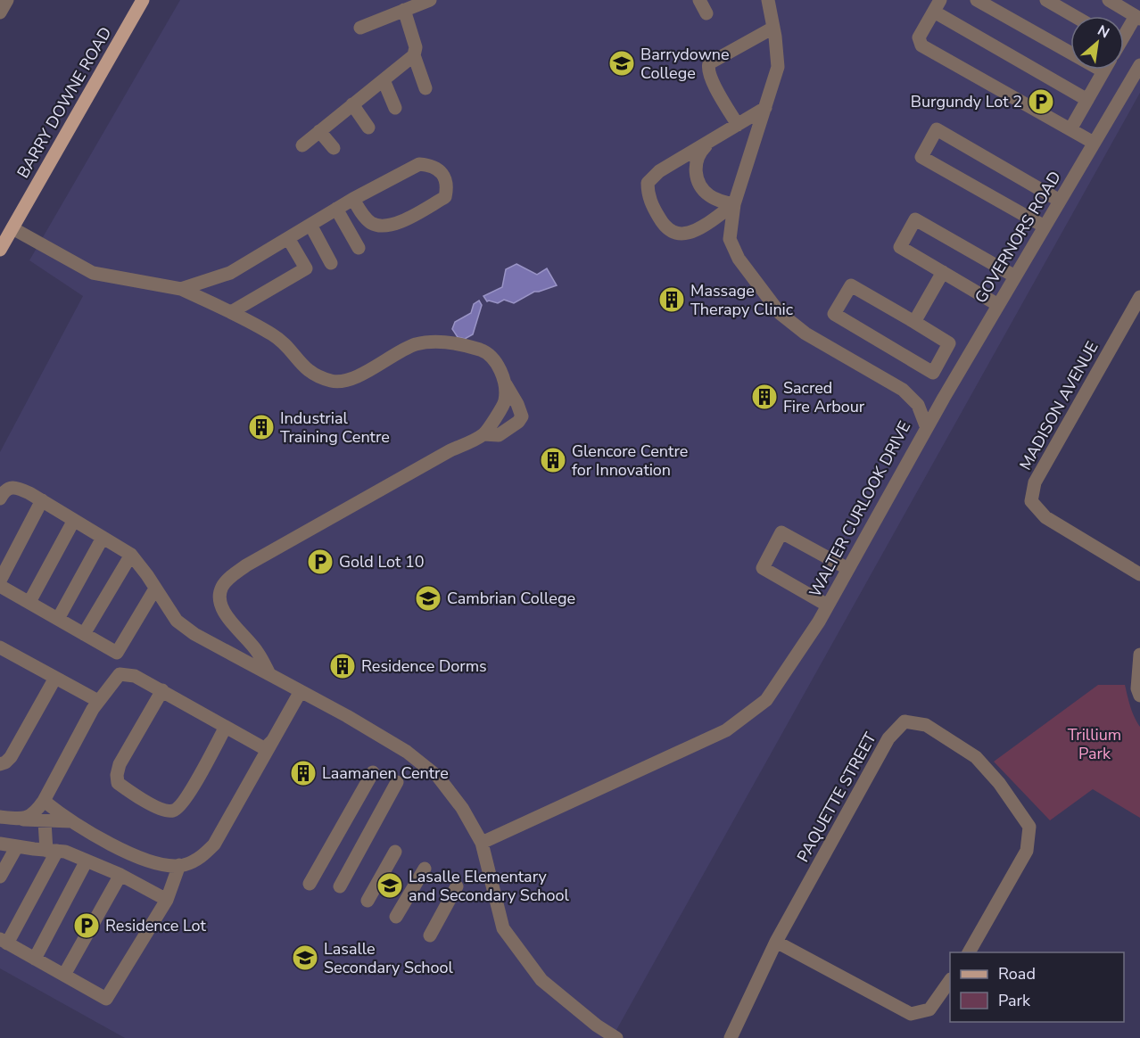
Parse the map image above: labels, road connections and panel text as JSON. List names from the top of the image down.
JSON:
{
  "streets": {
    "main road": ["BARRY DOWNE ROAD"],
    "street": [
      "GOVERNORS ROAD",
      "MADISON AVENUE",
      "WALTER CURLOOK DRIVE",
      "PAQUETTE STREET"
    ]
  },
  "crossings": [
    ["GOVERNORS ROAD", "WALTER CURLOOK DRIVE"]
  ],
  "parks": ["Trillium Park"],
  "places": {
    "school or university": [
      "Barrydowne College",
      "Cambrian College",
      "Lasalle Elementary and Secondary School",
      "Lasalle Secondary School"
    ],
    "parking": ["Burgundy Lot 2", "Gold Lot 10", "Residence Lot"],
    "building": [
      "Massage Therapy Clinic",
      "Sacred Fire Arbour",
      "Industrial Training Centre",
      "Glencore Centre for Innovation",
      "Residence Dorms",
      "Laamanen Centre"
    ]
  },
  "legend": ["Road", "Park"],
  "north": "top right"
}
